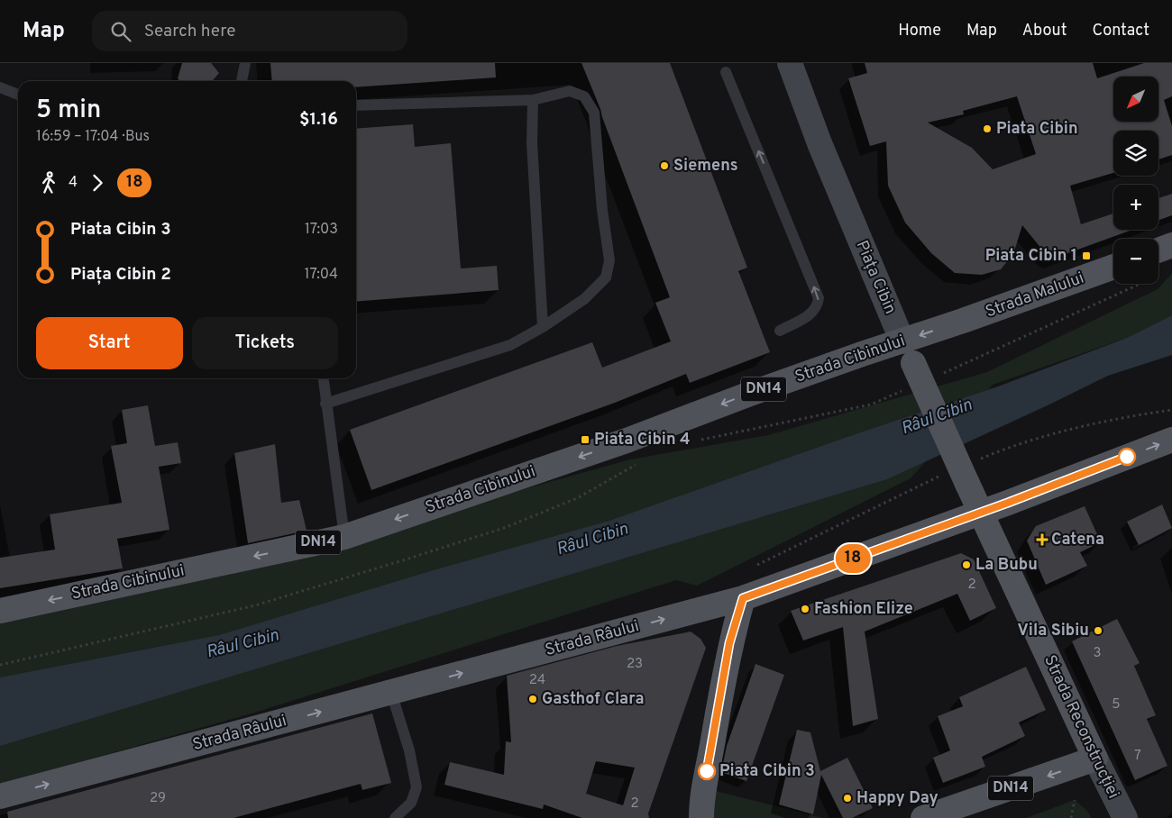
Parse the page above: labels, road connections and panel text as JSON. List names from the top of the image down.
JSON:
{
  "streets": {
    "main road": [
      "Piața Cibin",
      "Strada Malului",
      "Strada Cibinului",
      "DN14",
      "Strada Râului",
      "Strada Reconstrucției"
    ]
  },
  "crossings": [
    ["Piața Cibin", "Strada Cibinului"],
    ["Piața Cibin", "Strada Râului"],
    ["Piața Cibin", "Strada Reconstrucției"],
    ["Strada Malului", "Strada Cibinului"],
    ["DN14", "Strada Reconstrucției"],
    ["Strada Râului", "Strada Reconstrucției"]
  ],
  "one_way": ["Strada Cibinului", "Strada Râului"],
  "water": ["Râul Cibin"],
  "places": {
    "other": [
      "Piata Cibin",
      "Siemens",
      "La Bubu",
      "Fashion Elize",
      "Vila Sibiu",
      "Gasthof Clara",
      "Piata Cibin 3",
      "Happy Day"
    ],
    "transit": ["Piata Cibin 1", "Piata Cibin 4"],
    "health": ["Catena"]
  },
  "lines": ["bus line 18"],
  "house_numbers": [
    "2",
    "3",
    "23",
    "24",
    "5",
    "7",
    "29",
    "2"
  ],
  "north": "bottom left",
  "page": {
    "header": "Map",
    "search": "Search here",
    "nav": [
      "Home",
      "Map",
      "About",
      "Contact"
    ],
    "on_map": "18",
    "map_buttons": ["+", "−"],
    "heading": ["5 min", "16:59 – 17:04 · Bus", "$1.16"],
    "legs": ["4", "18"],
    "list": [
      {
        "name": "Piata Cibin 3",
        "value": "17:03"
      },
      {
        "name": "Piața Cibin 2",
        "value": "17:04"
      }
    ],
    "buttons": ["Start", "Tickets"]
  }
}
